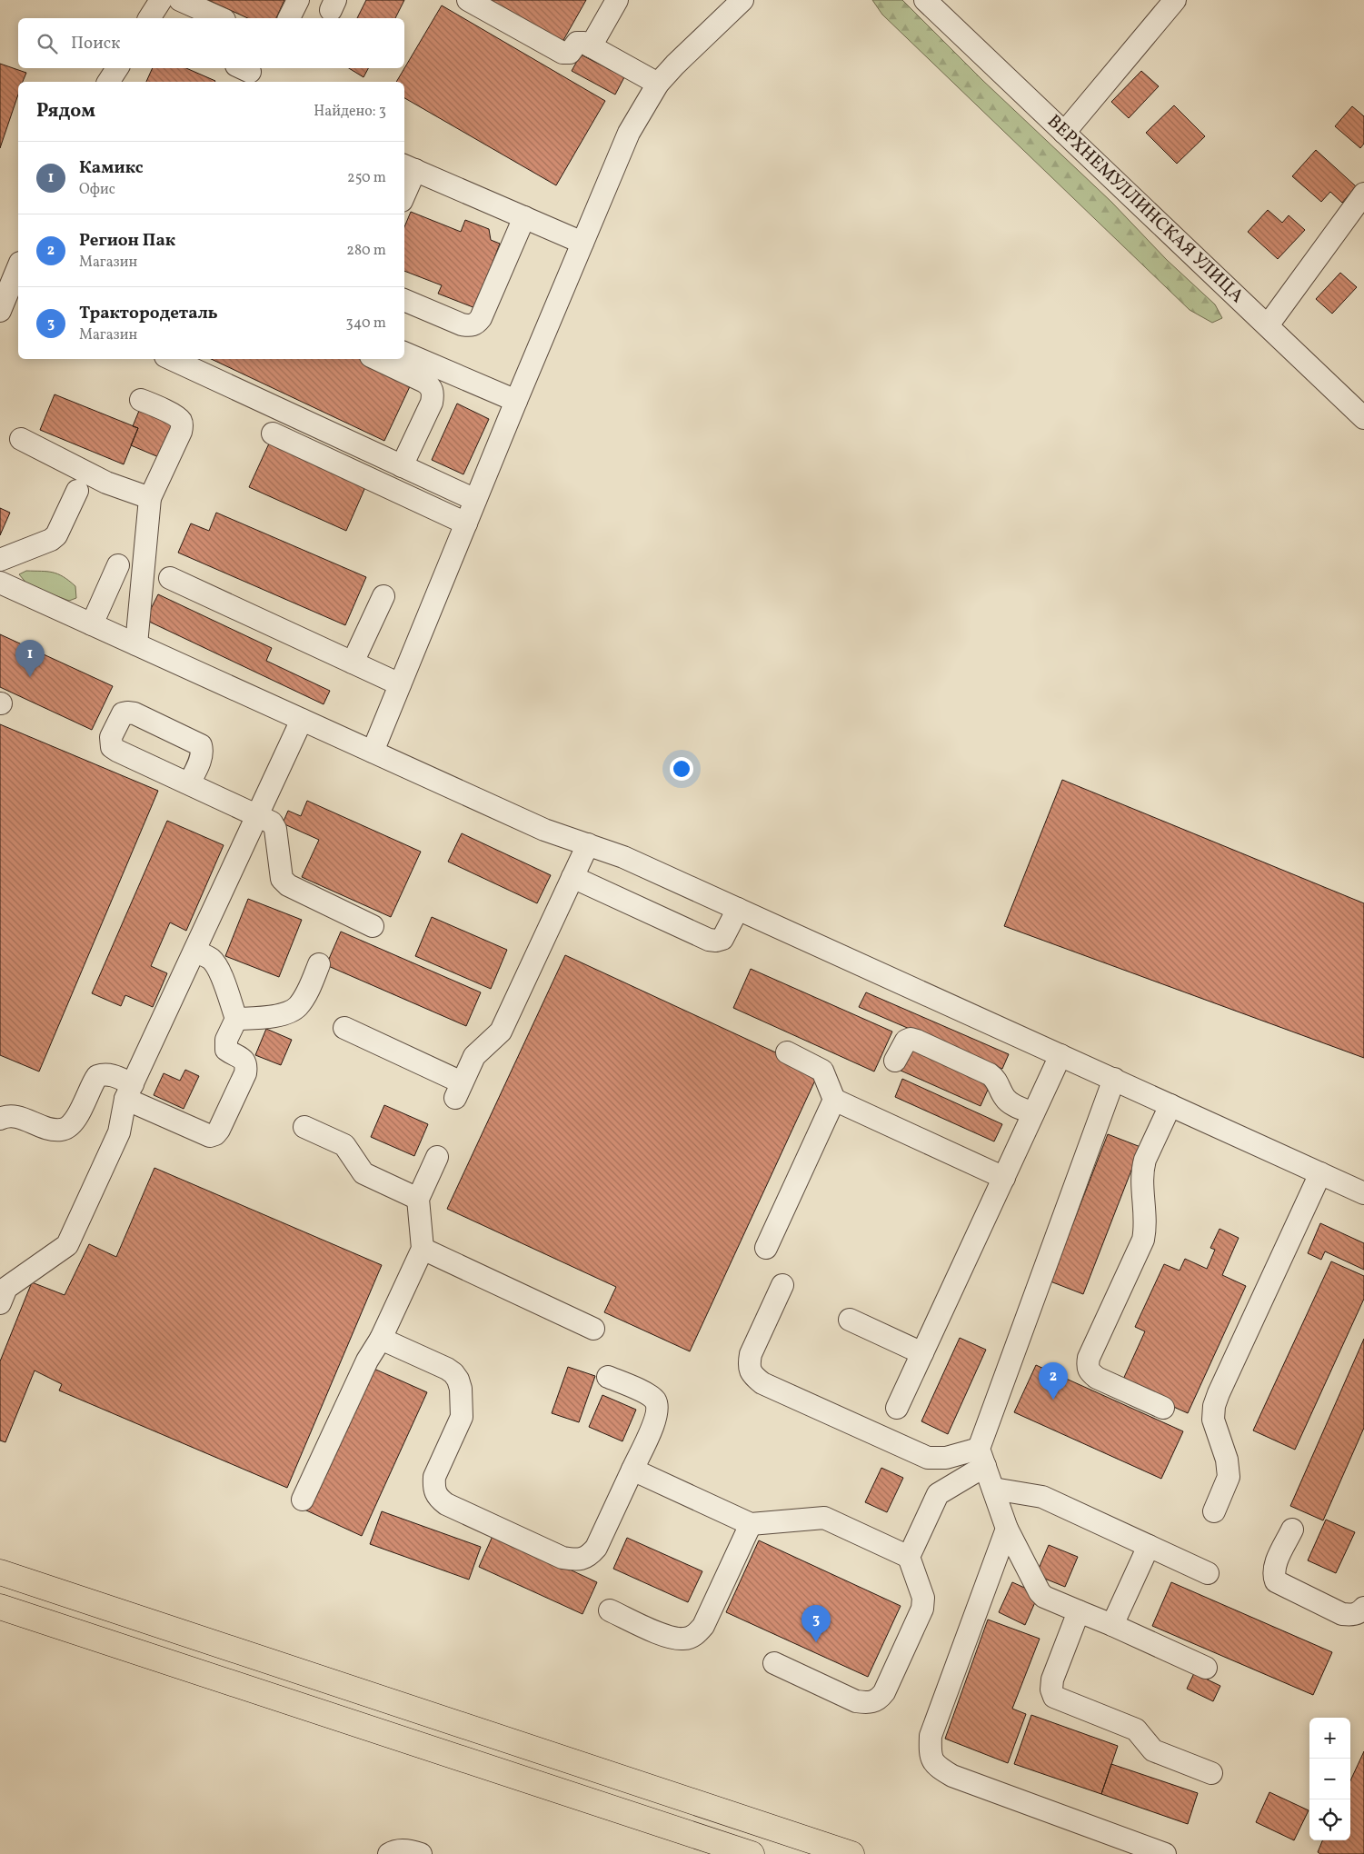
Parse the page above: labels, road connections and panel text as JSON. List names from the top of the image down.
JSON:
{
  "streets": {
    "street": ["ВЕРХНЕМУЛЛИНСКАЯ УЛИЦА"]
  },
  "page": {
    "search": "Поиск",
    "heading": ["Рядом", "Найдено: 3"],
    "list": [
      {
        "mark": "1",
        "name": "Камикс",
        "note": "Офис",
        "value": "250 m"
      },
      {
        "mark": "2",
        "name": "Регион Пак",
        "note": "Магазин",
        "value": "280 m"
      },
      {
        "mark": "3",
        "name": "Трактородеталь",
        "note": "Магазин",
        "value": "340 m"
      }
    ],
    "pins": ["1", "2", "3"],
    "map_buttons": ["+", "−"]
  }
}
